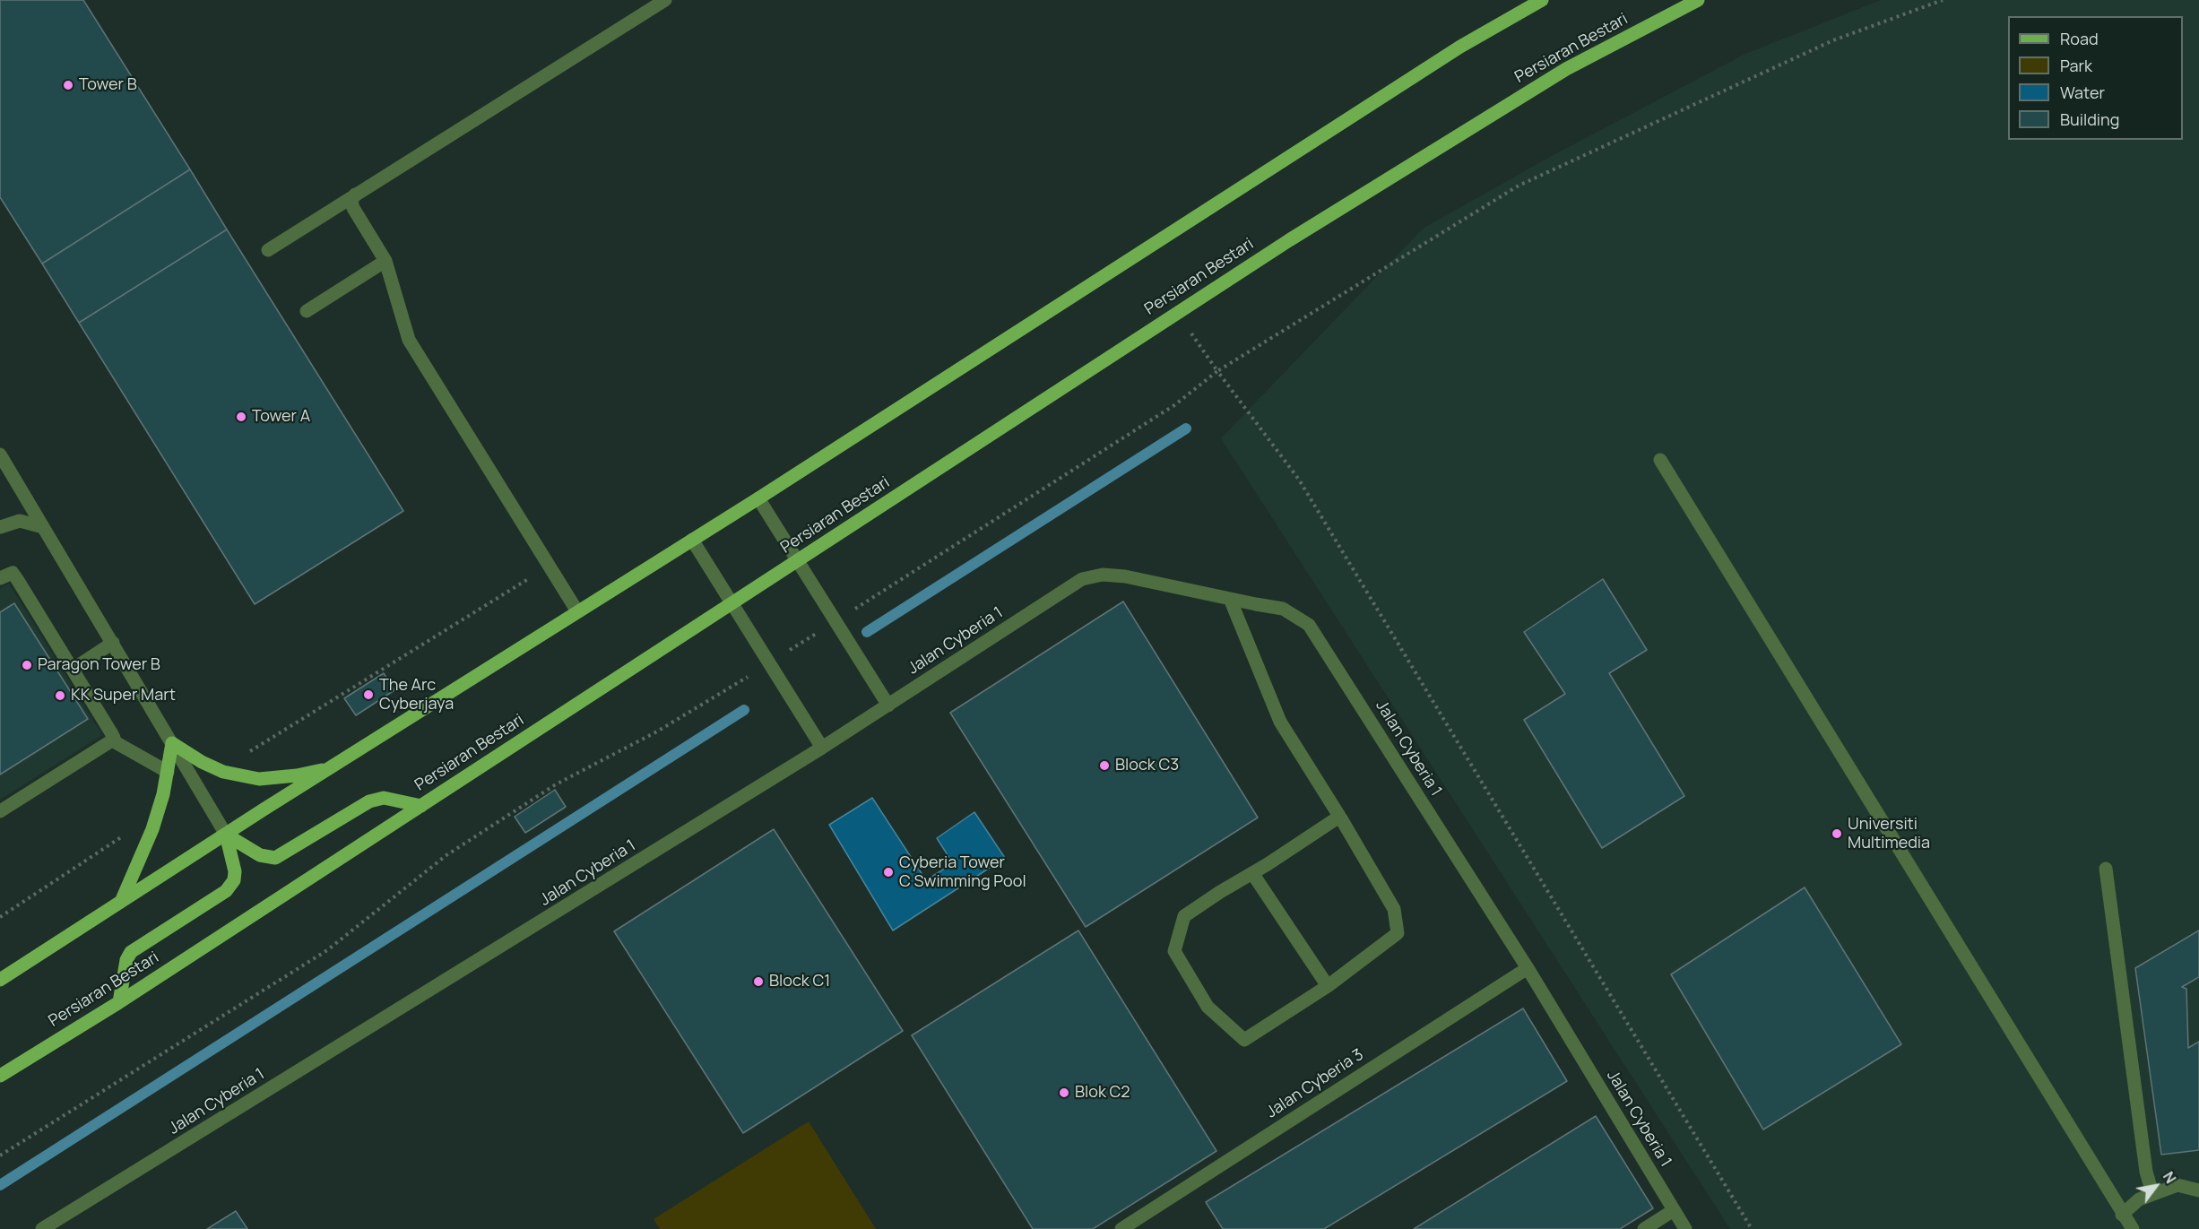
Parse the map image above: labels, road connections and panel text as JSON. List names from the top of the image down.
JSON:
{
  "streets": {
    "main road": ["Persiaran Bestari"],
    "street": ["Jalan Cyberia 1", "Jalan Cyberia 3"]
  },
  "crossings": [
    ["Jalan Cyberia 1", "Jalan Cyberia 3"]
  ],
  "places": [
    "Tower B",
    "Tower A",
    "Paragon Tower B",
    "The Arc Cyberjaya",
    "KK Super Mart",
    "Block C3",
    "Universiti Multimedia",
    "Cyberia Tower C Swimming Pool",
    "Block C1",
    "Blok C2"
  ],
  "legend": [
    "Road",
    "Park",
    "Water",
    "Building"
  ],
  "north": "top right"
}
